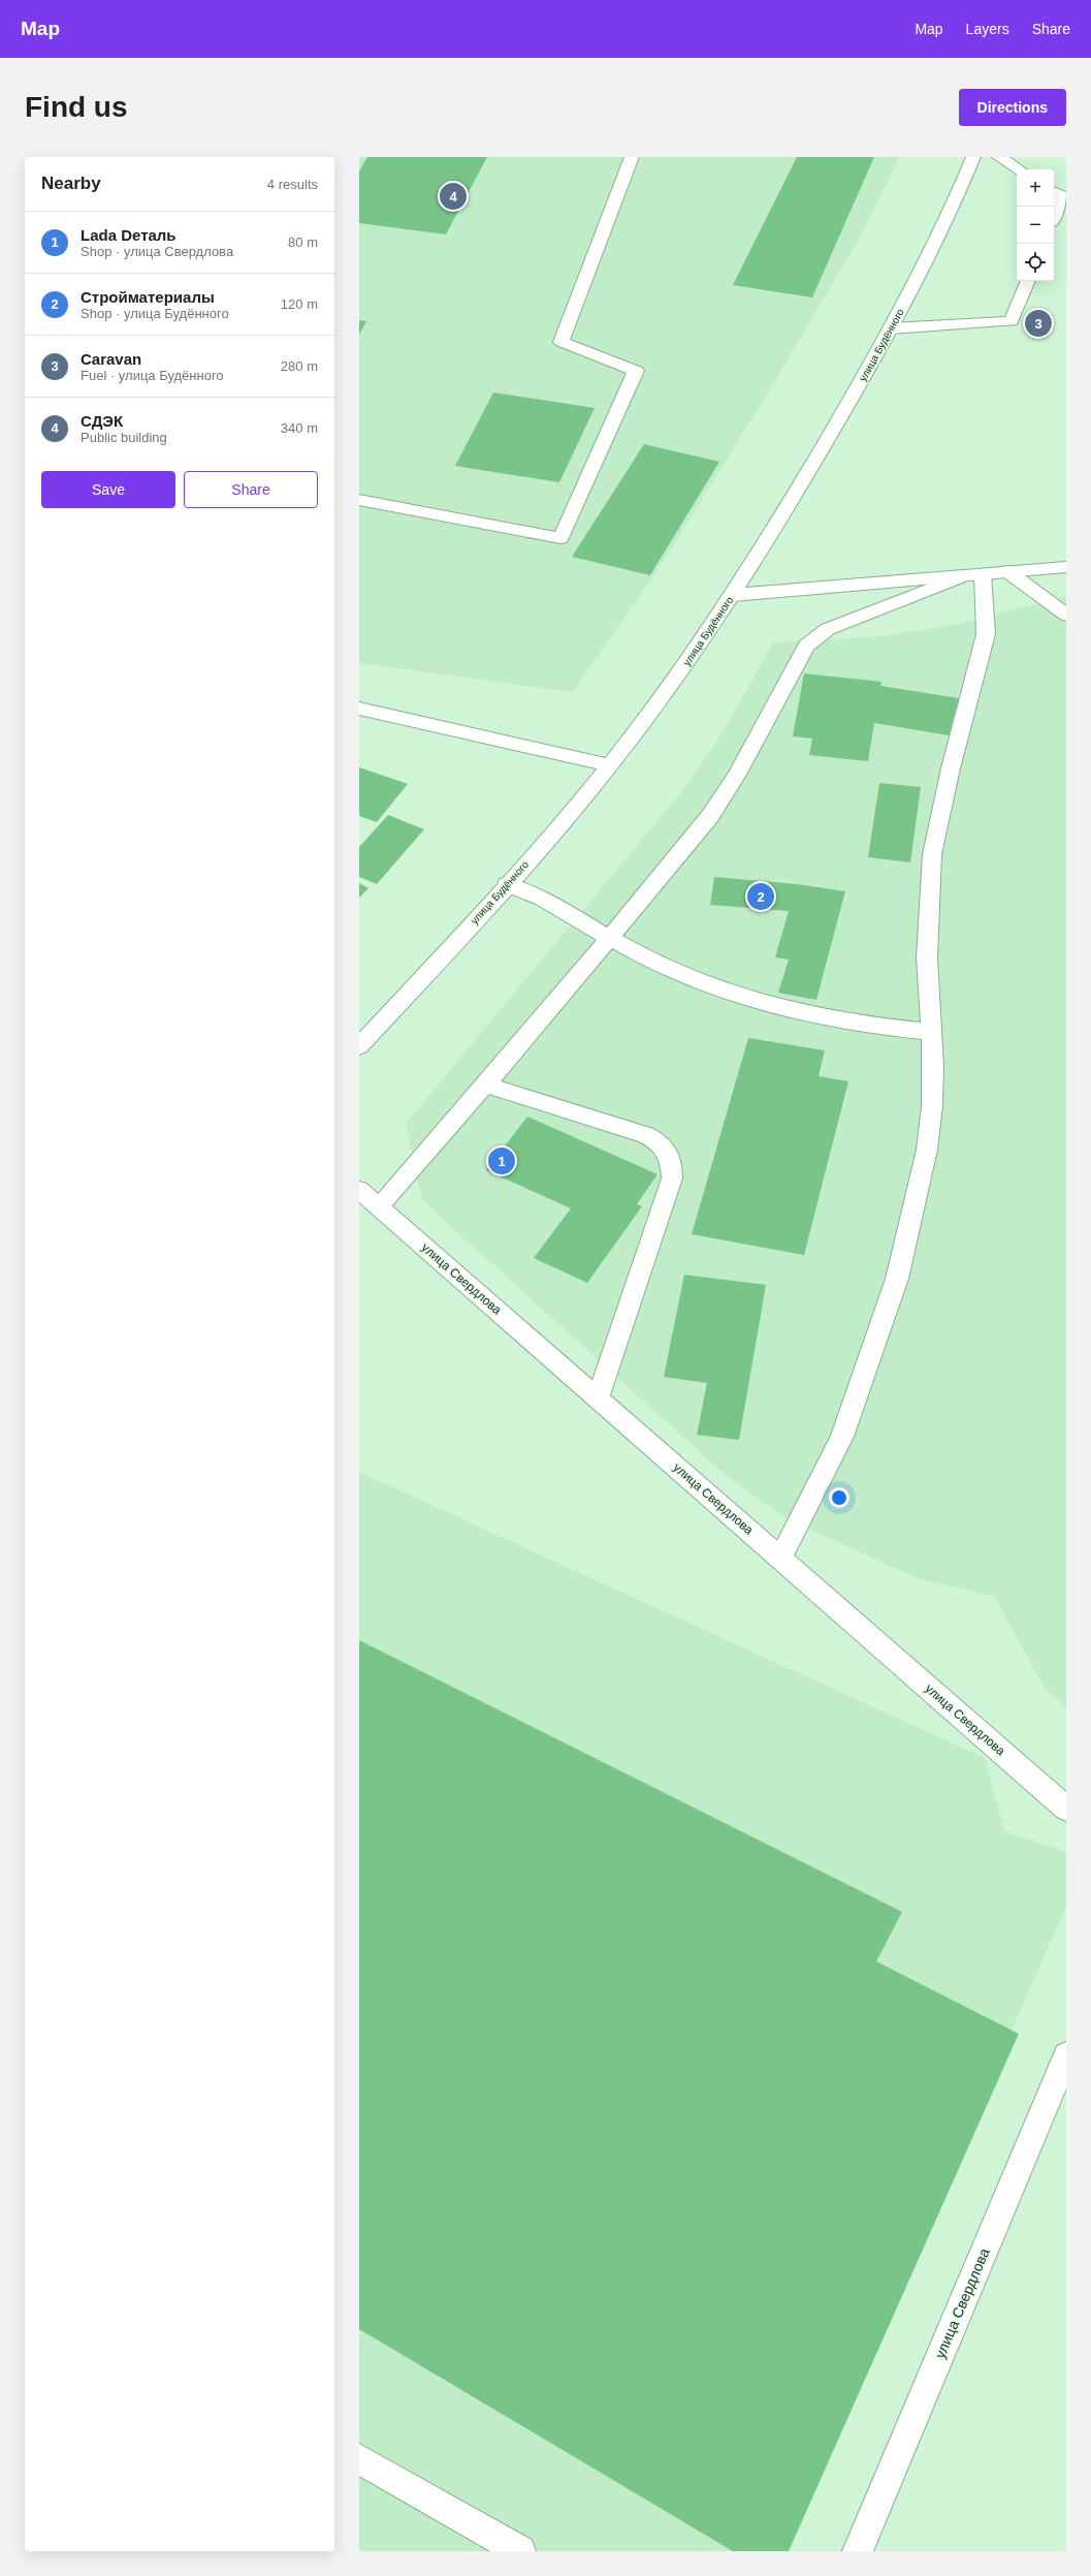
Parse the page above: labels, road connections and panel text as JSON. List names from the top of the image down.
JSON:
{
  "streets": {
    "street": ["улица Будённого", "улица Свердлова"]
  },
  "page": {
    "header": "Map",
    "nav": ["Map", "Layers", "Share"],
    "buttons": [
      "Directions",
      ["Save", "Share"]
    ],
    "title": "Find us",
    "heading": ["Nearby", "4 results"],
    "map_buttons": ["+", "−"],
    "pins": [
      "4",
      "3",
      "2",
      "1"
    ],
    "list": [
      {
        "mark": "1",
        "name": "Lada Dеталь",
        "note": "Shop · улица Свердлова",
        "value": "80 m"
      },
      {
        "mark": "2",
        "name": "Стройматериалы",
        "note": "Shop · улица Будённого",
        "value": "120 m"
      },
      {
        "mark": "3",
        "name": "Caravan",
        "note": "Fuel · улица Будённого",
        "value": "280 m"
      },
      {
        "mark": "4",
        "name": "СДЭК",
        "note": "Public building",
        "value": "340 m"
      }
    ]
  }
}
